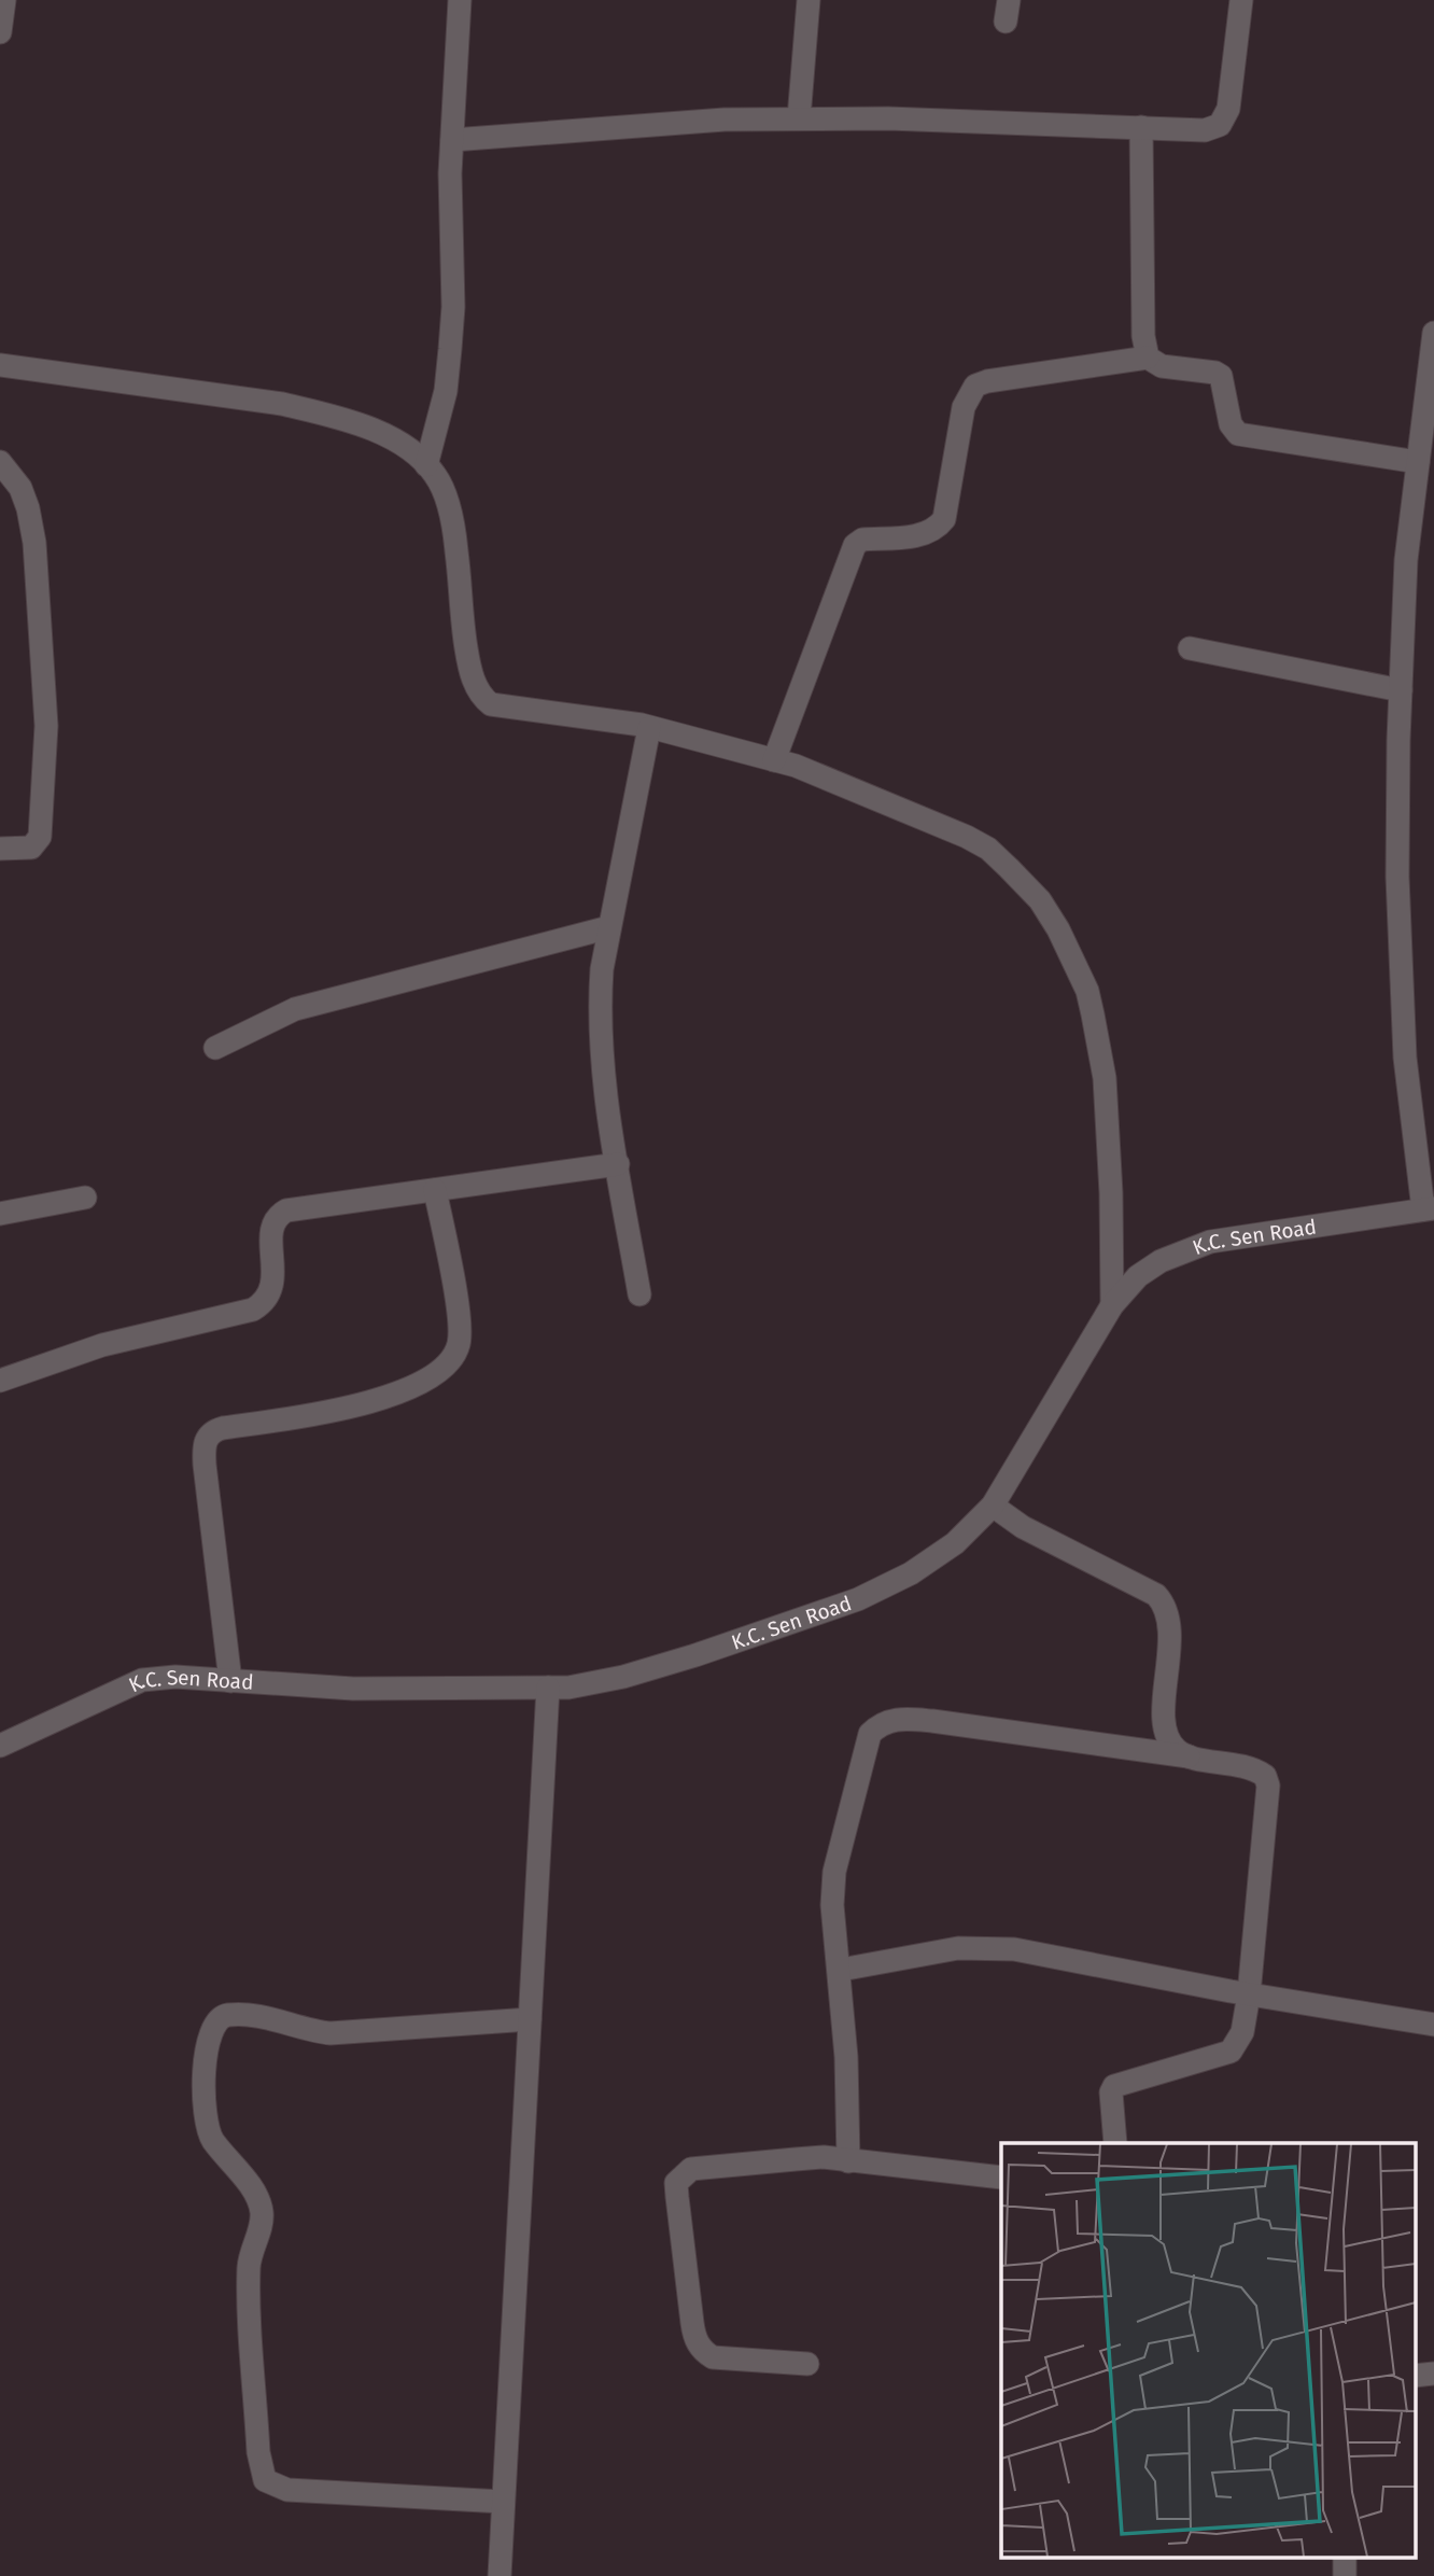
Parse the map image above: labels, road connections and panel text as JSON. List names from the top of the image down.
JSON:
{
  "streets": {
    "street": ["K.C. Sen Road"]
  }
}
